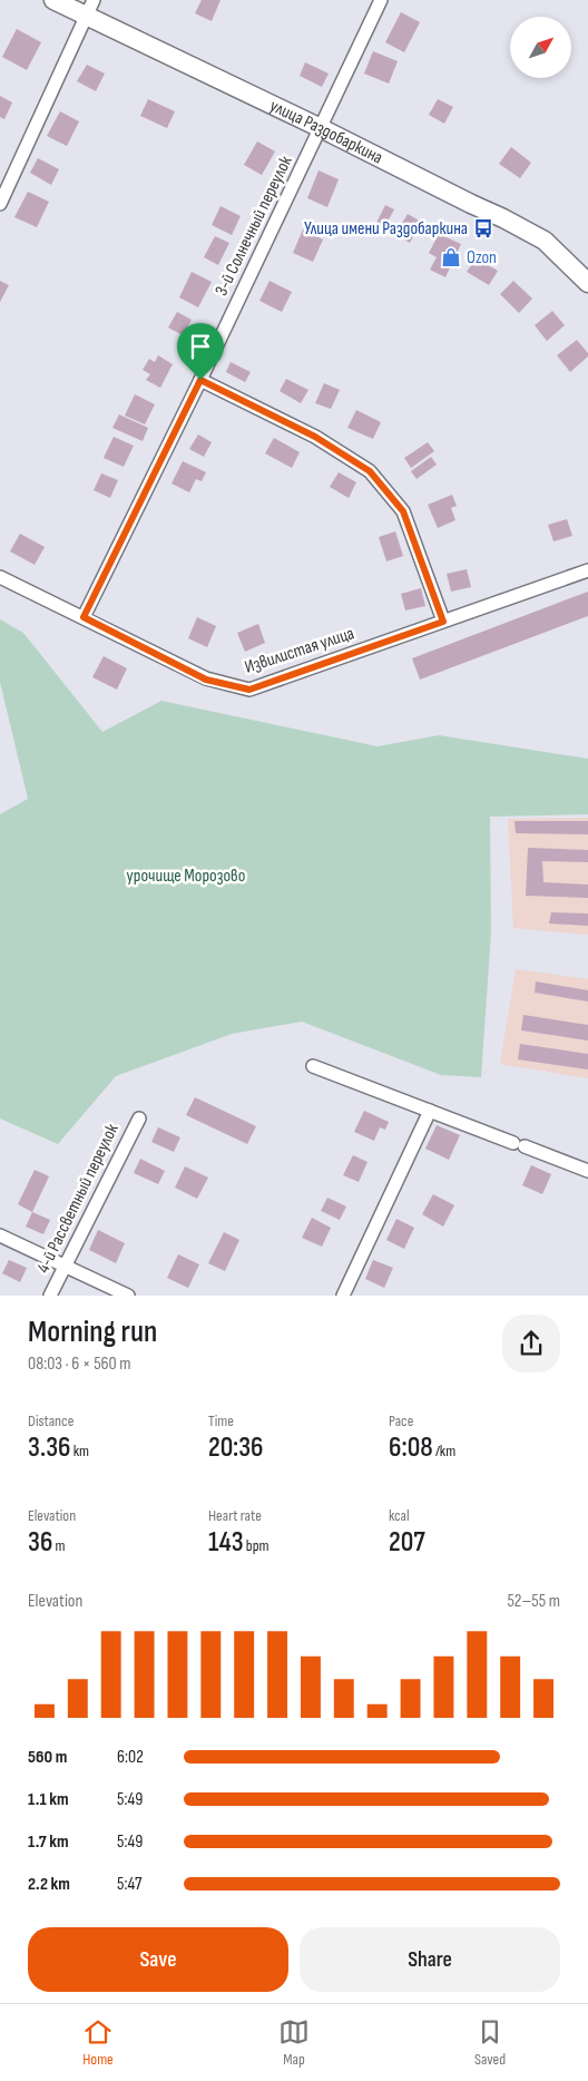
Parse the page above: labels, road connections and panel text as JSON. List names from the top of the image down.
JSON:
{
  "streets": {
    "street": [
      "улица Раздобаркина",
      "3-й Солнечный переулок",
      "Извилистая улица",
      "4-й Рассветный переулок"
    ]
  },
  "crossings": [
    ["улица Раздобаркина", "3-й Солнечный переулок"],
    ["3-й Солнечный переулок", "Извилистая улица"]
  ],
  "parks": ["урочище Морозово"],
  "places": {
    "bus stop": ["Улица имени Раздобаркина"],
    "shop": ["Ozon"]
  },
  "north": "top right",
  "page": {
    "heading": ["Morning run", "08:03 · 6 × 560 m"],
    "stats": [
      ["Distance", "3.36 km"],
      ["Time", "20:36"],
      ["Pace", "6:08 /km"],
      ["Elevation", "36 m"],
      ["Heart rate", "143 bpm"],
      ["kcal", "207"]
    ],
    "chart": ["Elevation", "52–55 m"],
    "list": [
      {
        "name": "560 m",
        "note": "6:02"
      },
      {
        "name": "1.1 km",
        "note": "5:49"
      },
      {
        "name": "1.7 km",
        "note": "5:49"
      },
      {
        "name": "2.2 km",
        "note": "5:47"
      }
    ],
    "buttons": ["Save", "Share"],
    "tabs": ["Home", "Map", "Saved"]
  }
}
